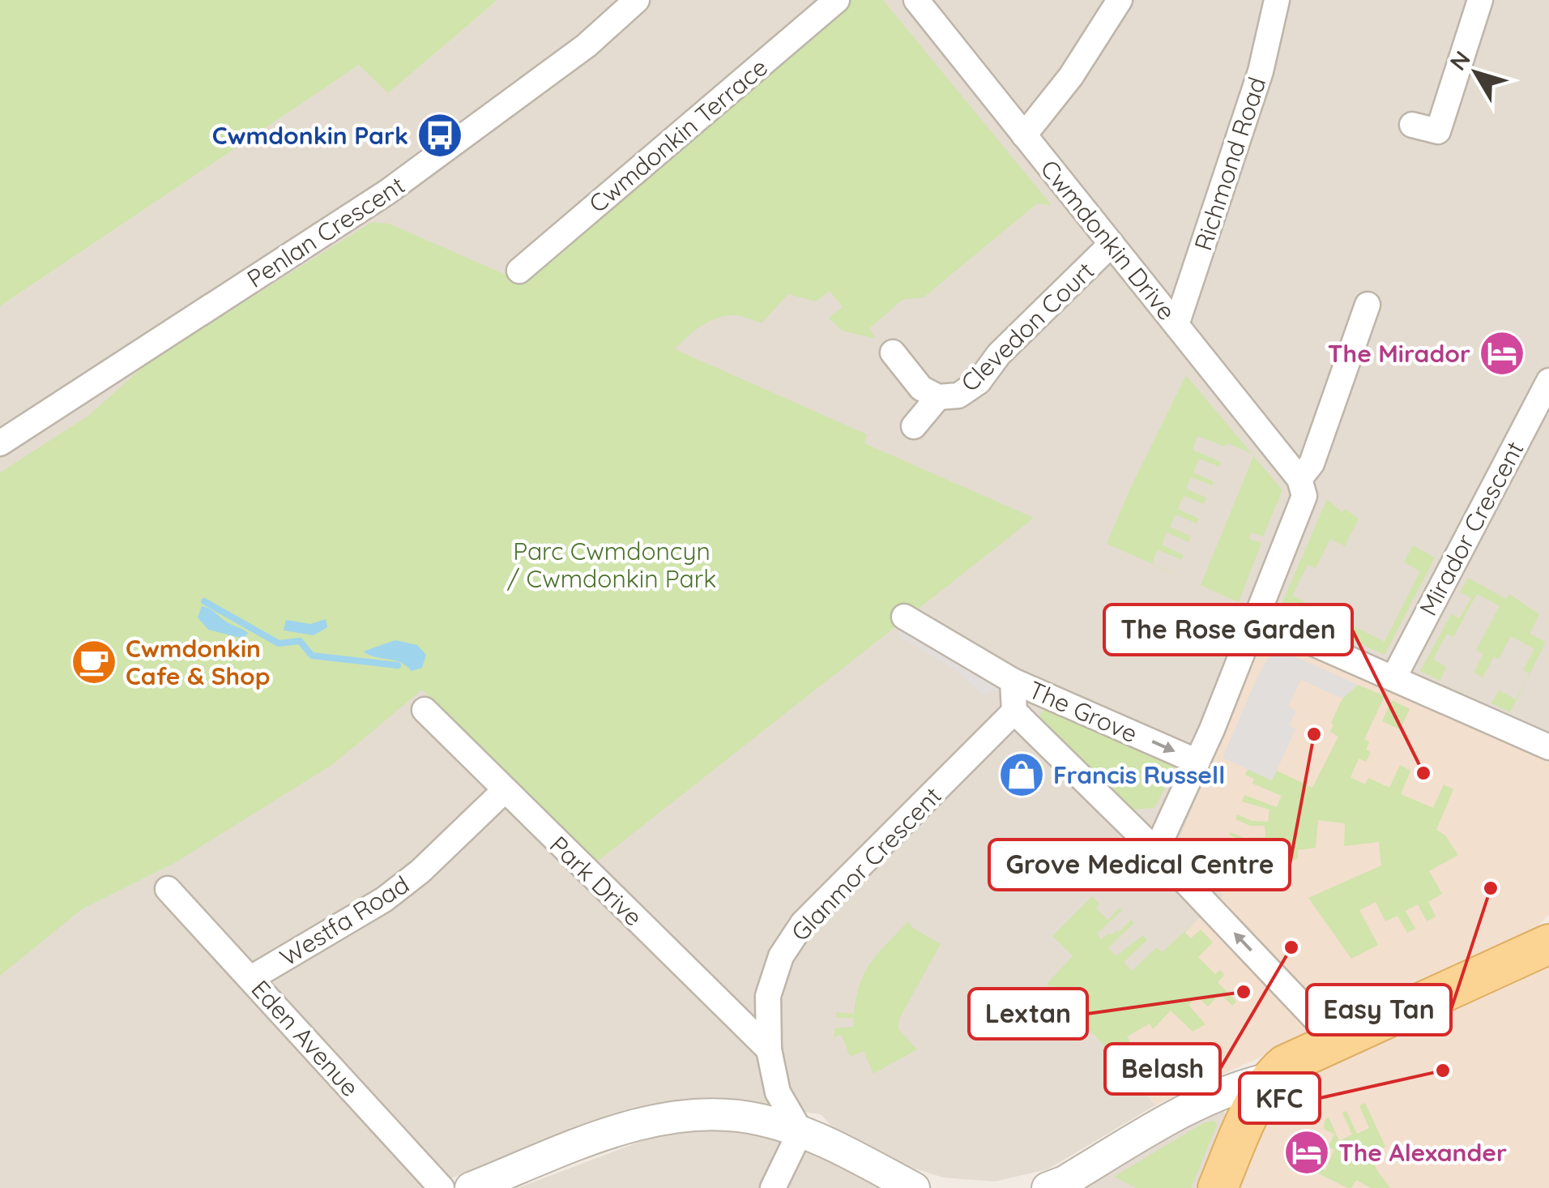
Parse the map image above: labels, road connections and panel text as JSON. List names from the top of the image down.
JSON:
{
  "streets": {
    "street": [
      "Cwmdonkin Terrace",
      "Richmond Road",
      "Penlan Crescent",
      "Cwmdonkin Drive",
      "Clevedon Court",
      "Mirador Crescent",
      "The Grove",
      "Glanmor Crescent",
      "Park Drive",
      "Westfa Road",
      "Eden Avenue"
    ]
  },
  "crossings": [
    ["Richmond Road", "Cwmdonkin Drive"],
    ["Cwmdonkin Drive", "Clevedon Court"],
    ["The Grove", "Glanmor Crescent"],
    ["Glanmor Crescent", "Park Drive"],
    ["Park Drive", "Westfa Road"],
    ["Westfa Road", "Eden Avenue"]
  ],
  "parks": ["Parc Cwmdoncyn / Cwmdonkin Park"],
  "places": {
    "bus stop": ["Cwmdonkin Park"],
    "hotel": ["The Mirador", "The Alexander"],
    "cafe": ["Cwmdonkin Cafe & Shop"],
    "other": [
      "Grove Medical Centre",
      "The Rose Garden",
      "Easy Tan",
      "Belash",
      "Lextan",
      "KFC"
    ],
    "shop": ["Francis Russell"]
  },
  "north": "top left"
}
